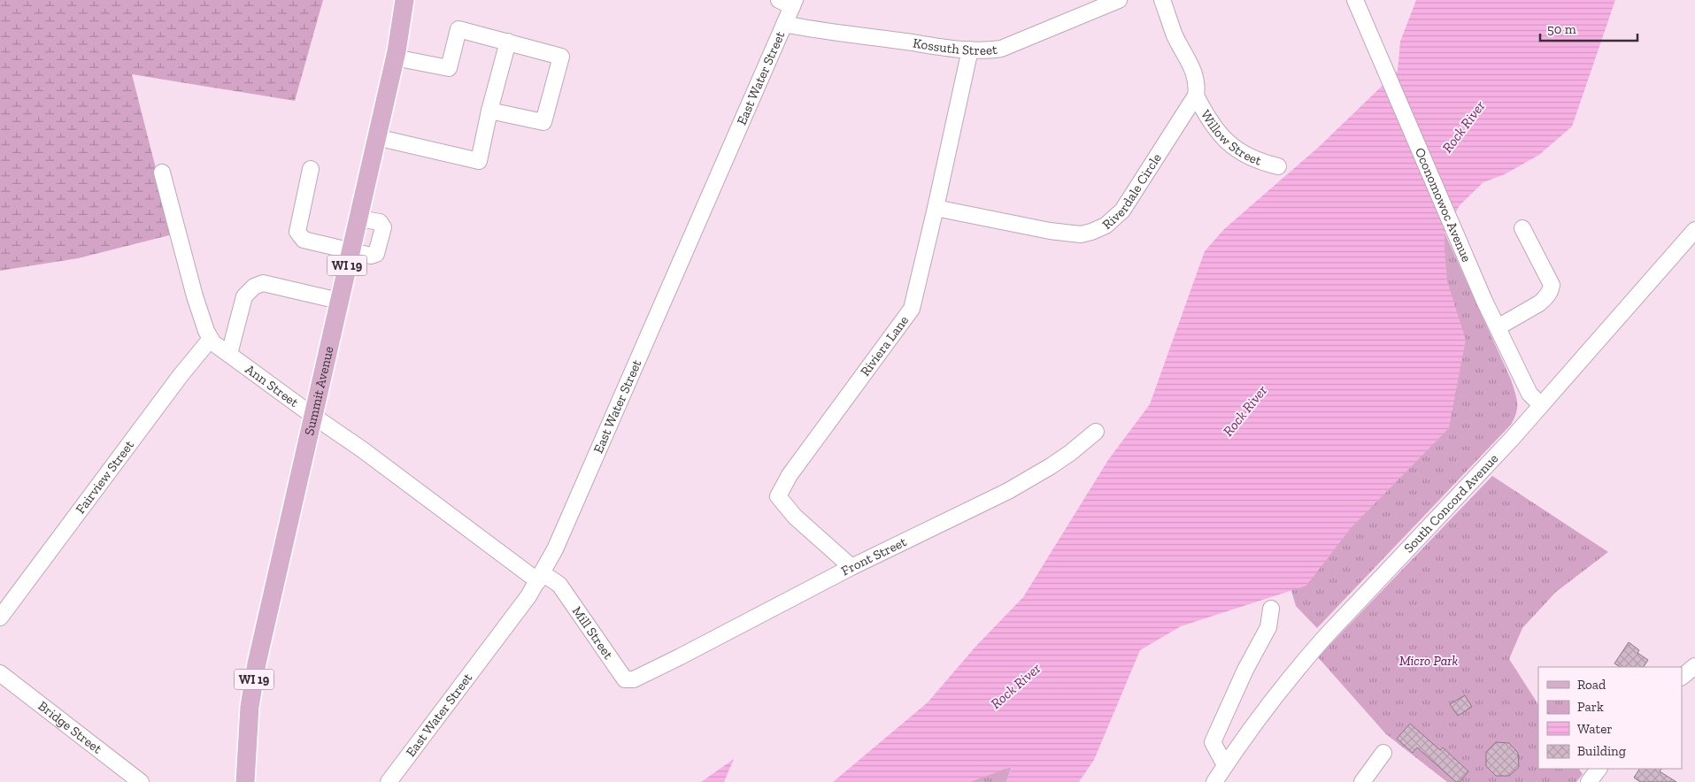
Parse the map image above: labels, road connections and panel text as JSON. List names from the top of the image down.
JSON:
{
  "streets": {
    "main road": ["WI 19", "Summit Avenue"],
    "street": [
      "Kossuth Street",
      "East Water Street",
      "Willow Street",
      "Riverdale Circle",
      "Oconomowoc Avenue",
      "Riviera Lane",
      "Ann Street",
      "Fairview Street",
      "South Concord Avenue",
      "Front Street",
      "Mill Street",
      "Bridge Street"
    ]
  },
  "crossings": [
    ["Kossuth Street", "East Water Street"],
    ["Kossuth Street", "Riviera Lane"],
    ["East Water Street", "Ann Street"],
    ["East Water Street", "Mill Street"],
    ["Willow Street", "Riverdale Circle"],
    ["Riverdale Circle", "Riviera Lane"],
    ["Oconomowoc Avenue", "South Concord Avenue"],
    ["Riviera Lane", "Front Street"],
    ["Ann Street", "Summit Avenue"],
    ["Ann Street", "Fairview Street"],
    ["Ann Street", "Mill Street"],
    ["Front Street", "Mill Street"]
  ],
  "water": ["Rock River"],
  "parks": ["Micro Park"],
  "legend": [
    "Road",
    "Park",
    "Water",
    "Building"
  ],
  "scale_bar": "50 m"
}
